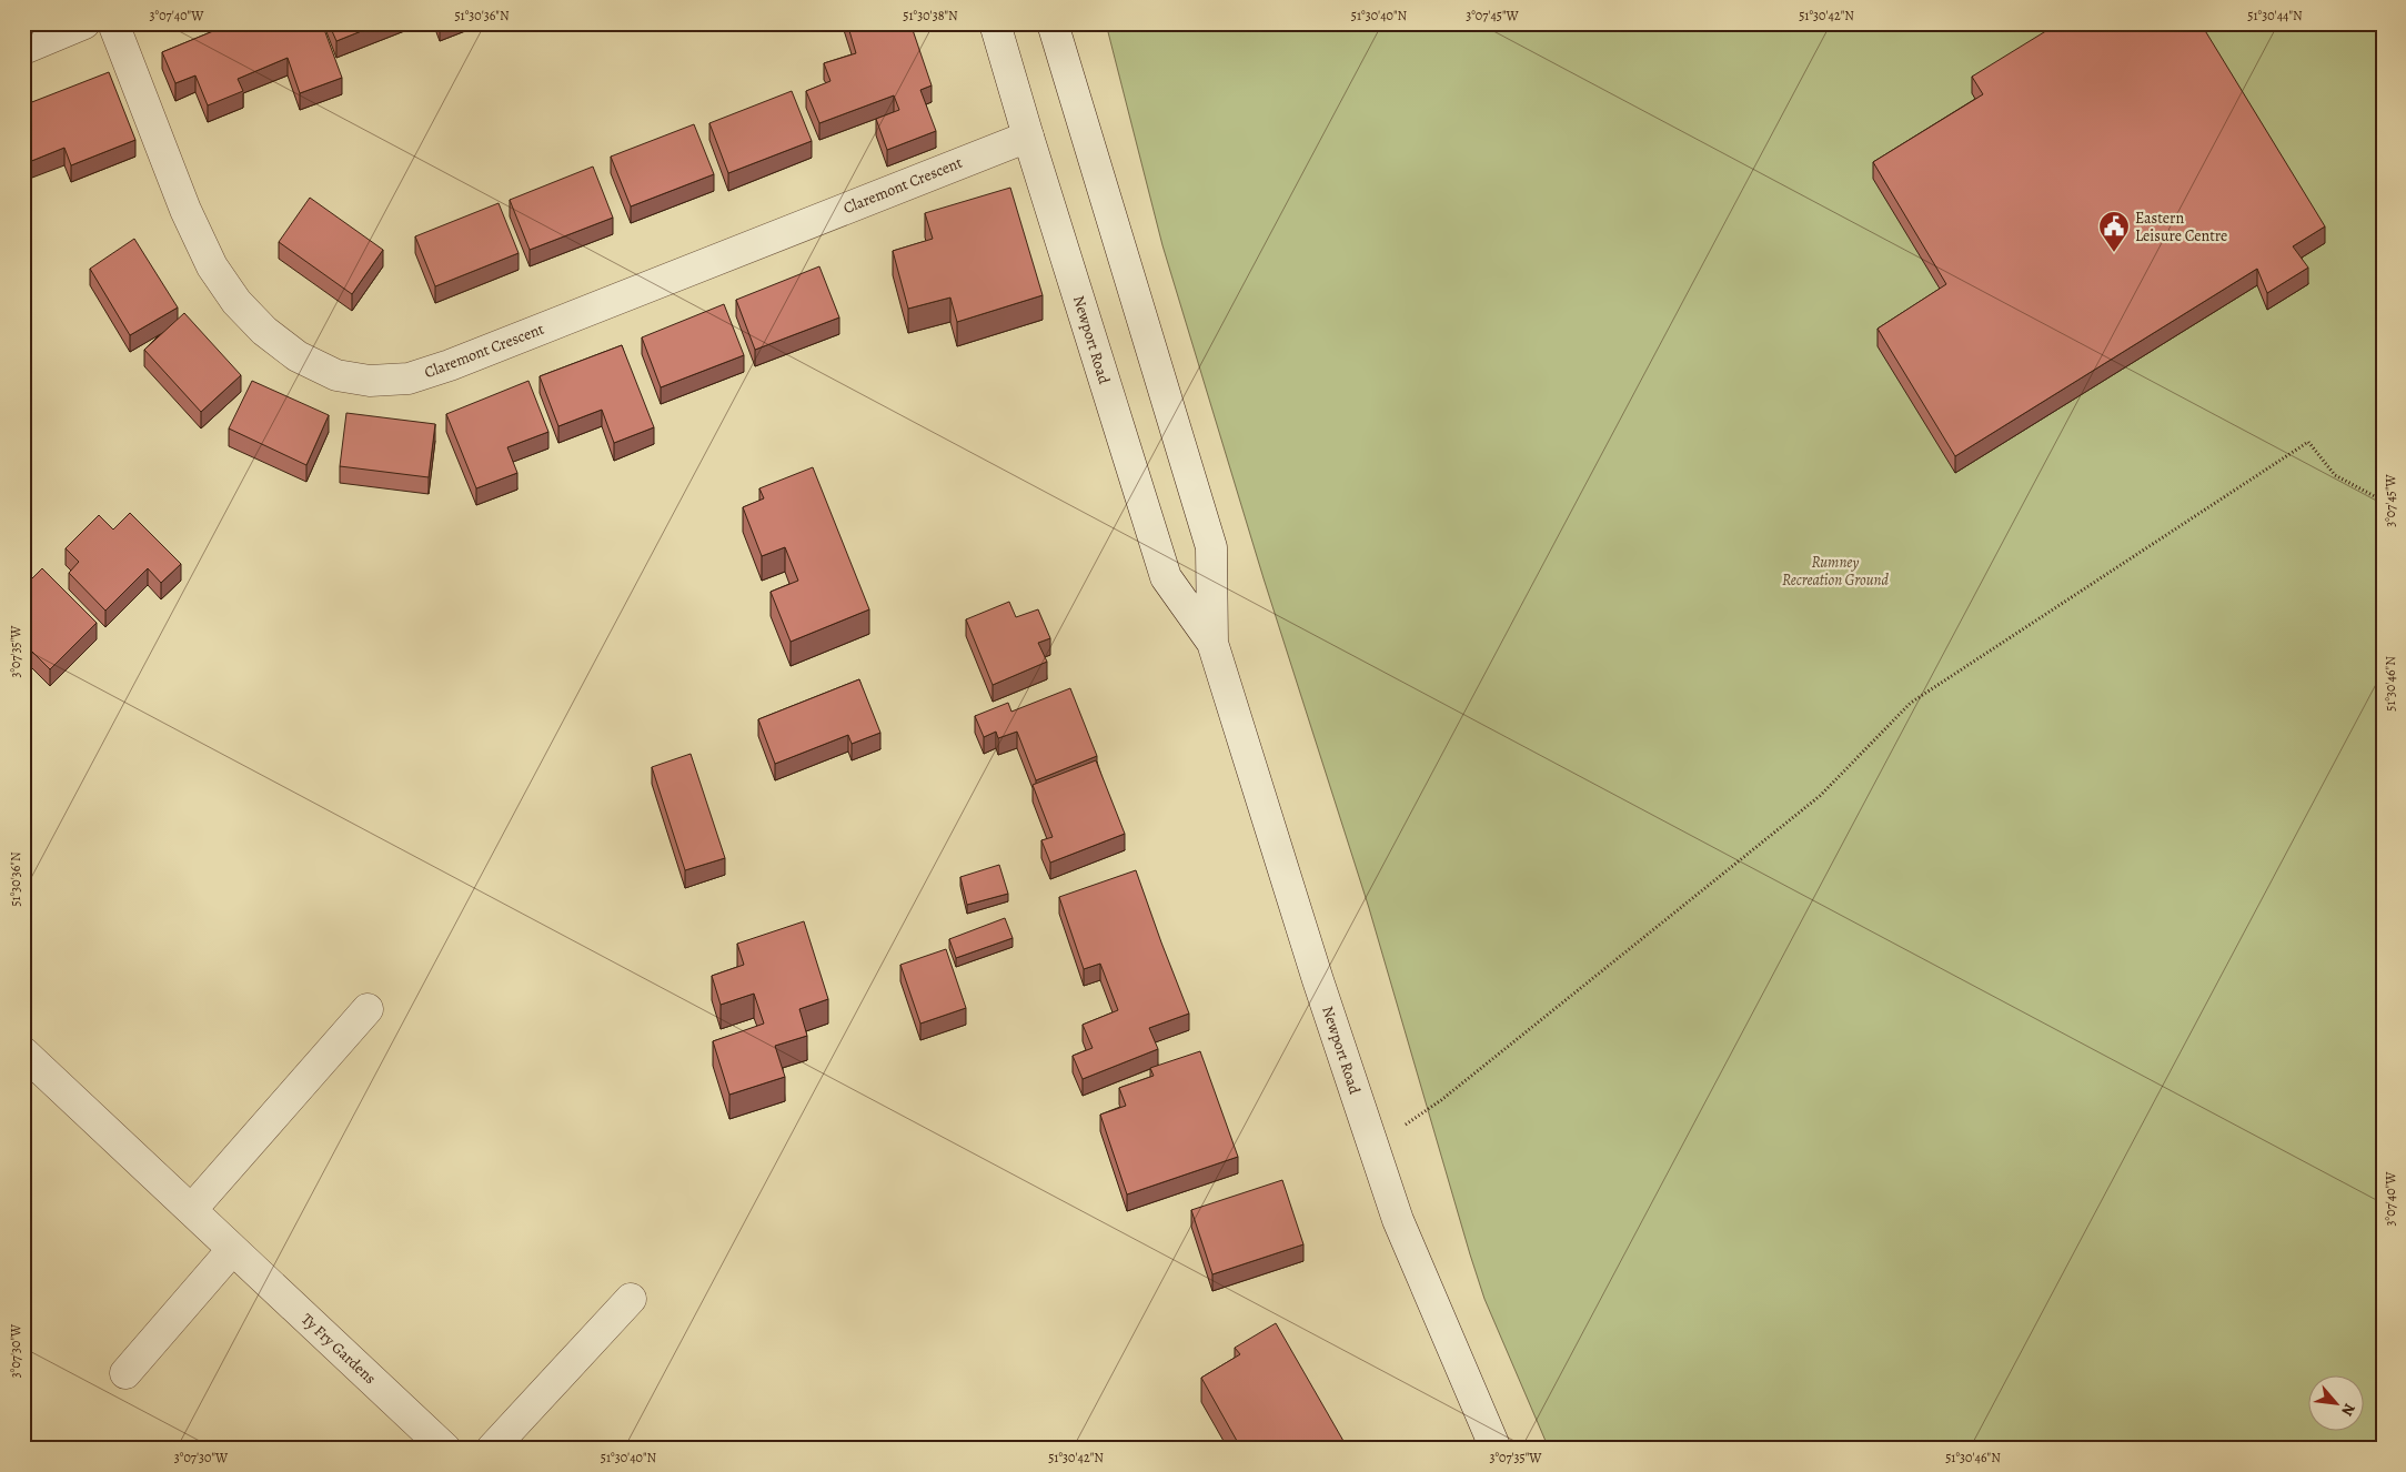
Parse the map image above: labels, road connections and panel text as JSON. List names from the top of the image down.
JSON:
{
  "streets": {
    "street": ["Claremont Crescent", "Newport Road", "Ty Fry Gardens"]
  },
  "crossings": [
    ["Claremont Crescent", "Newport Road"]
  ],
  "parks": ["Rumney Recreation Ground"],
  "places": {
    "public building": ["Eastern Leisure Centre"]
  },
  "north": "bottom right",
  "coordinates": [
    "3°07'40\"W",
    "51°30'36\"N",
    "51°30'38\"N",
    "51°30'40\"N",
    "3°07'45\"W",
    "51°30'42\"N",
    "51°30'44\"N",
    "3°07'35\"W",
    "51°30'46\"N",
    "3°07'30\"W"
  ]
}
